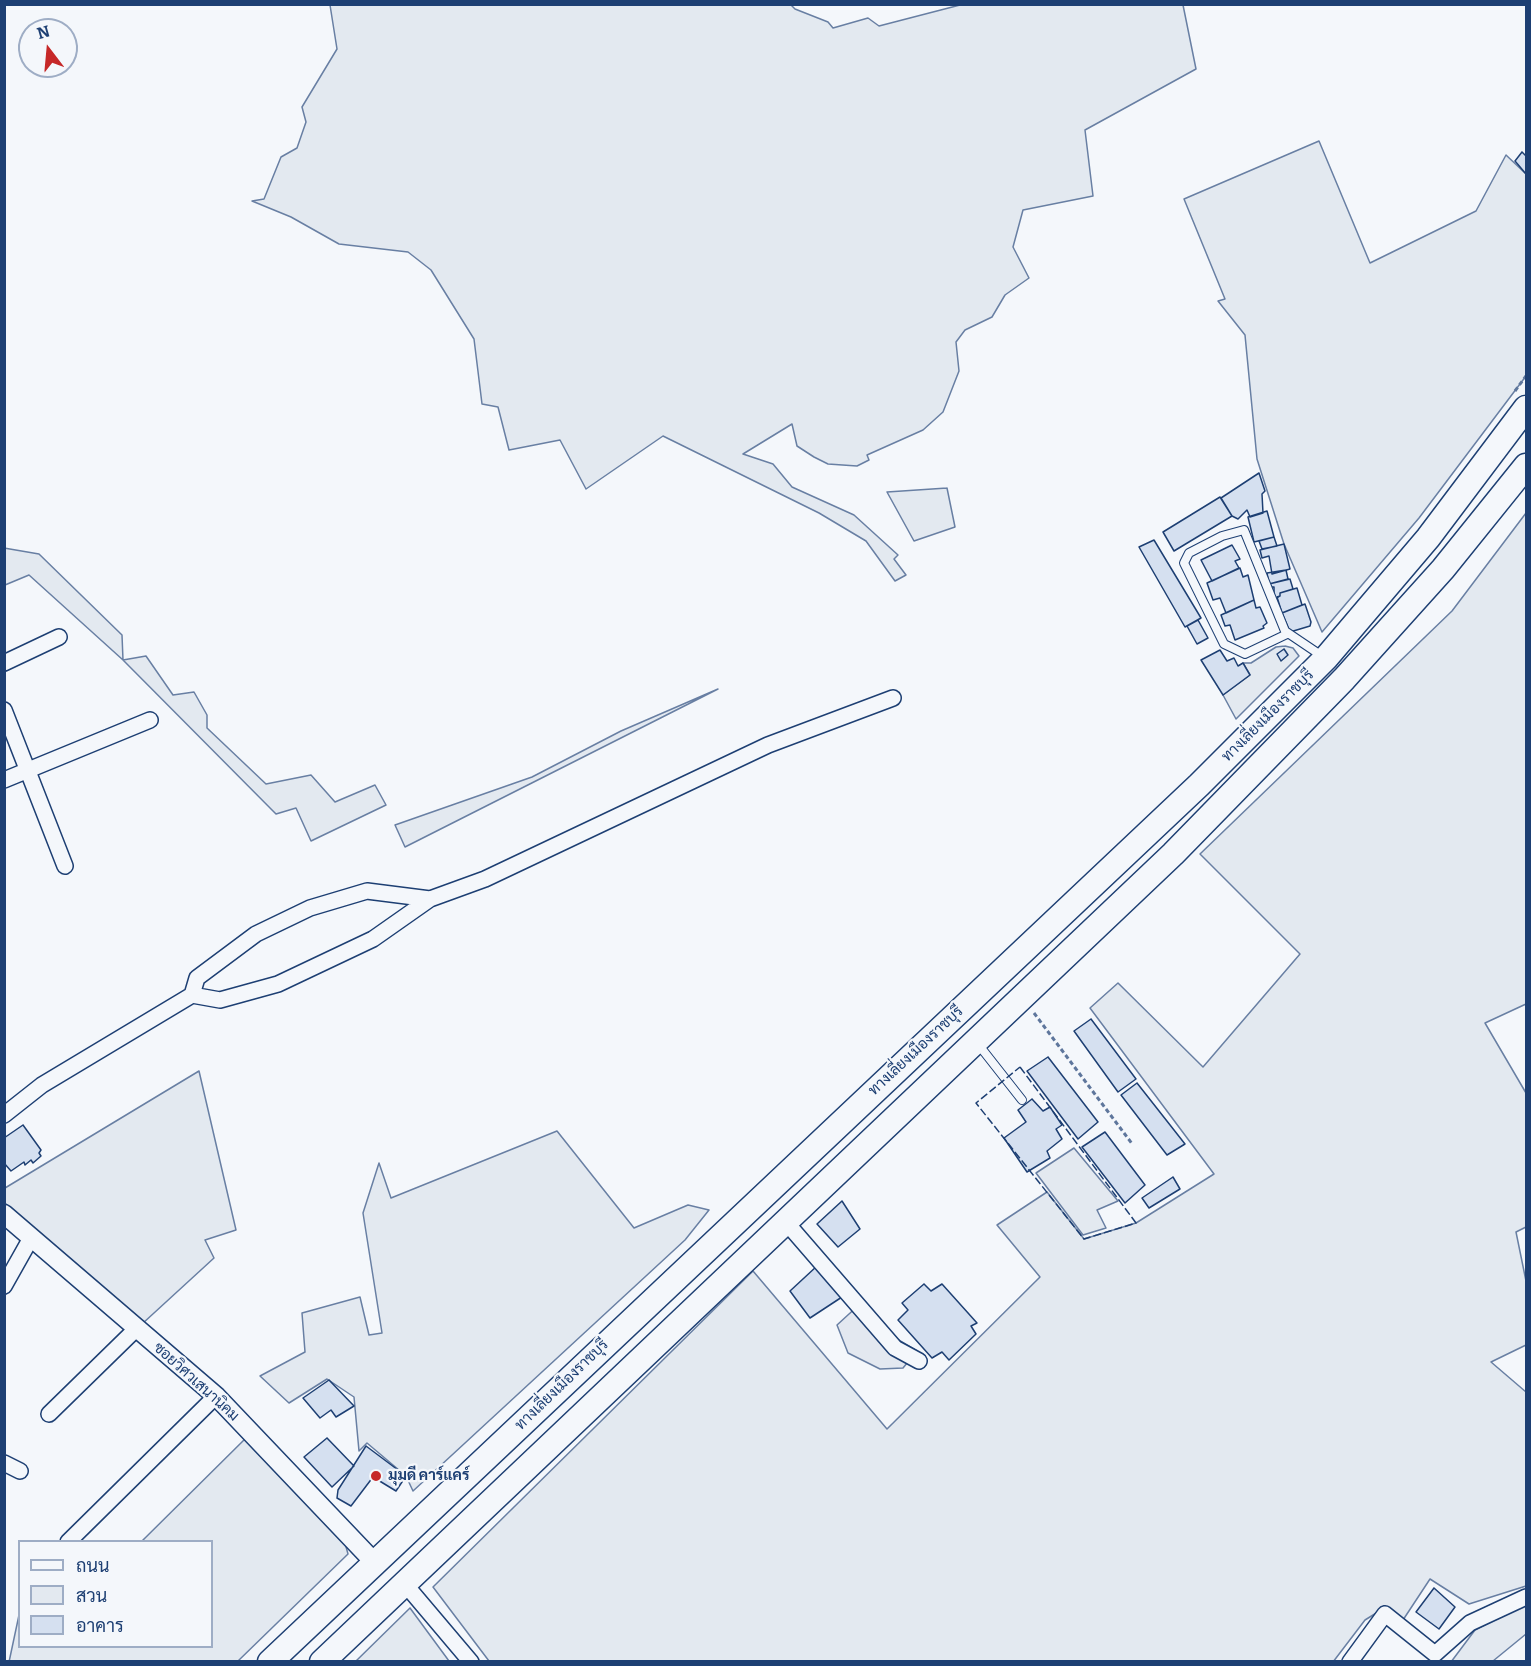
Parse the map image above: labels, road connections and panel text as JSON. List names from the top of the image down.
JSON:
{
  "streets": {
    "main road": ["ทางเลี่ยงเมืองราชบุรี"],
    "street": ["ซอยวิศวเสนานิคม"]
  },
  "crossings": [
    ["ทางเลี่ยงเมืองราชบุรี", "ซอยวิศวเสนานิคม"]
  ],
  "places": ["มุมดี คาร์แคร์"],
  "legend": ["ถนน", "สวน", "อาคาร"],
  "north": "top"
}
